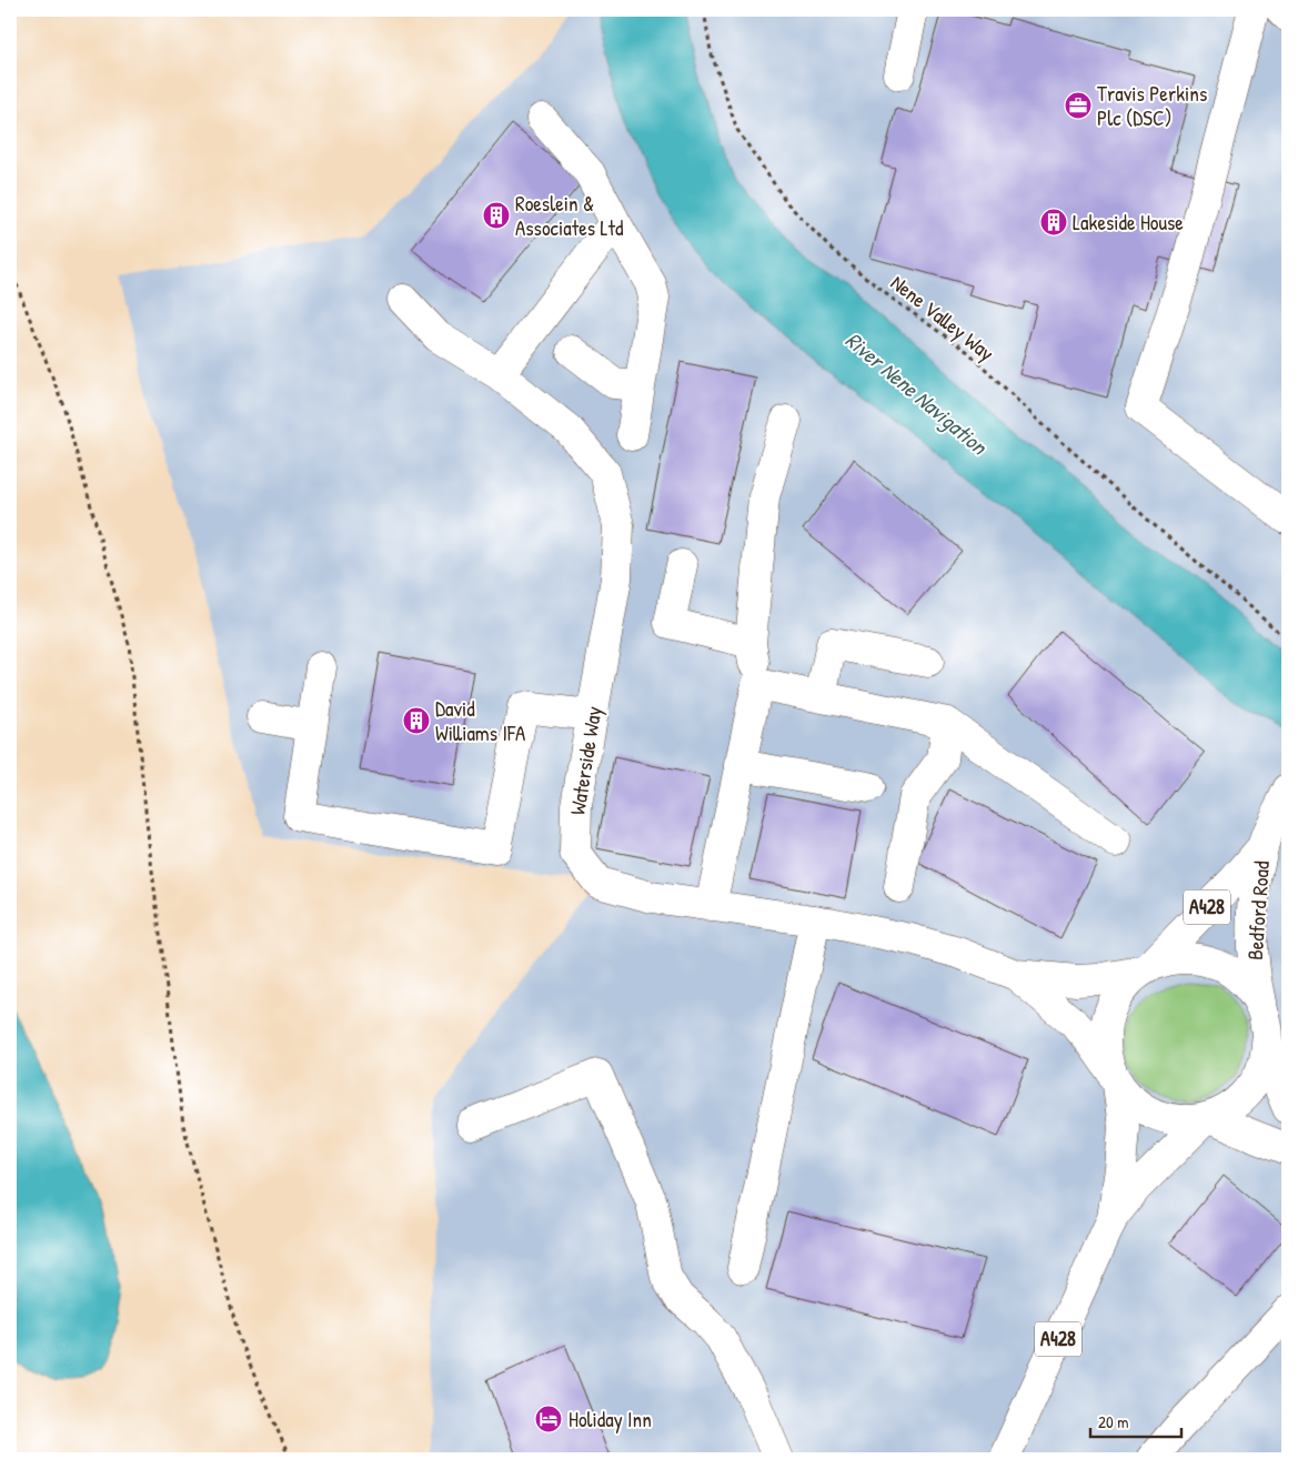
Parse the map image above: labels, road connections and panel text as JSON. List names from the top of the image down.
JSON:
{
  "streets": {
    "main road": ["Waterside Way", "A428", "Bedford Road"],
    "path": ["Nene Valley Way"]
  },
  "crossings": [
    ["Waterside Way", "A428"],
    ["Waterside Way", "Bedford Road"],
    ["A428", "Bedford Road"]
  ],
  "water": ["River Nene Navigation"],
  "places": {
    "office": ["Travis Perkins Plc (DSC)"],
    "building": ["Roeslein & Associates Ltd", "Lakeside House", "David Williams IFA"],
    "hotel": ["Holiday Inn"]
  },
  "scale_bar": "20 m"
}
